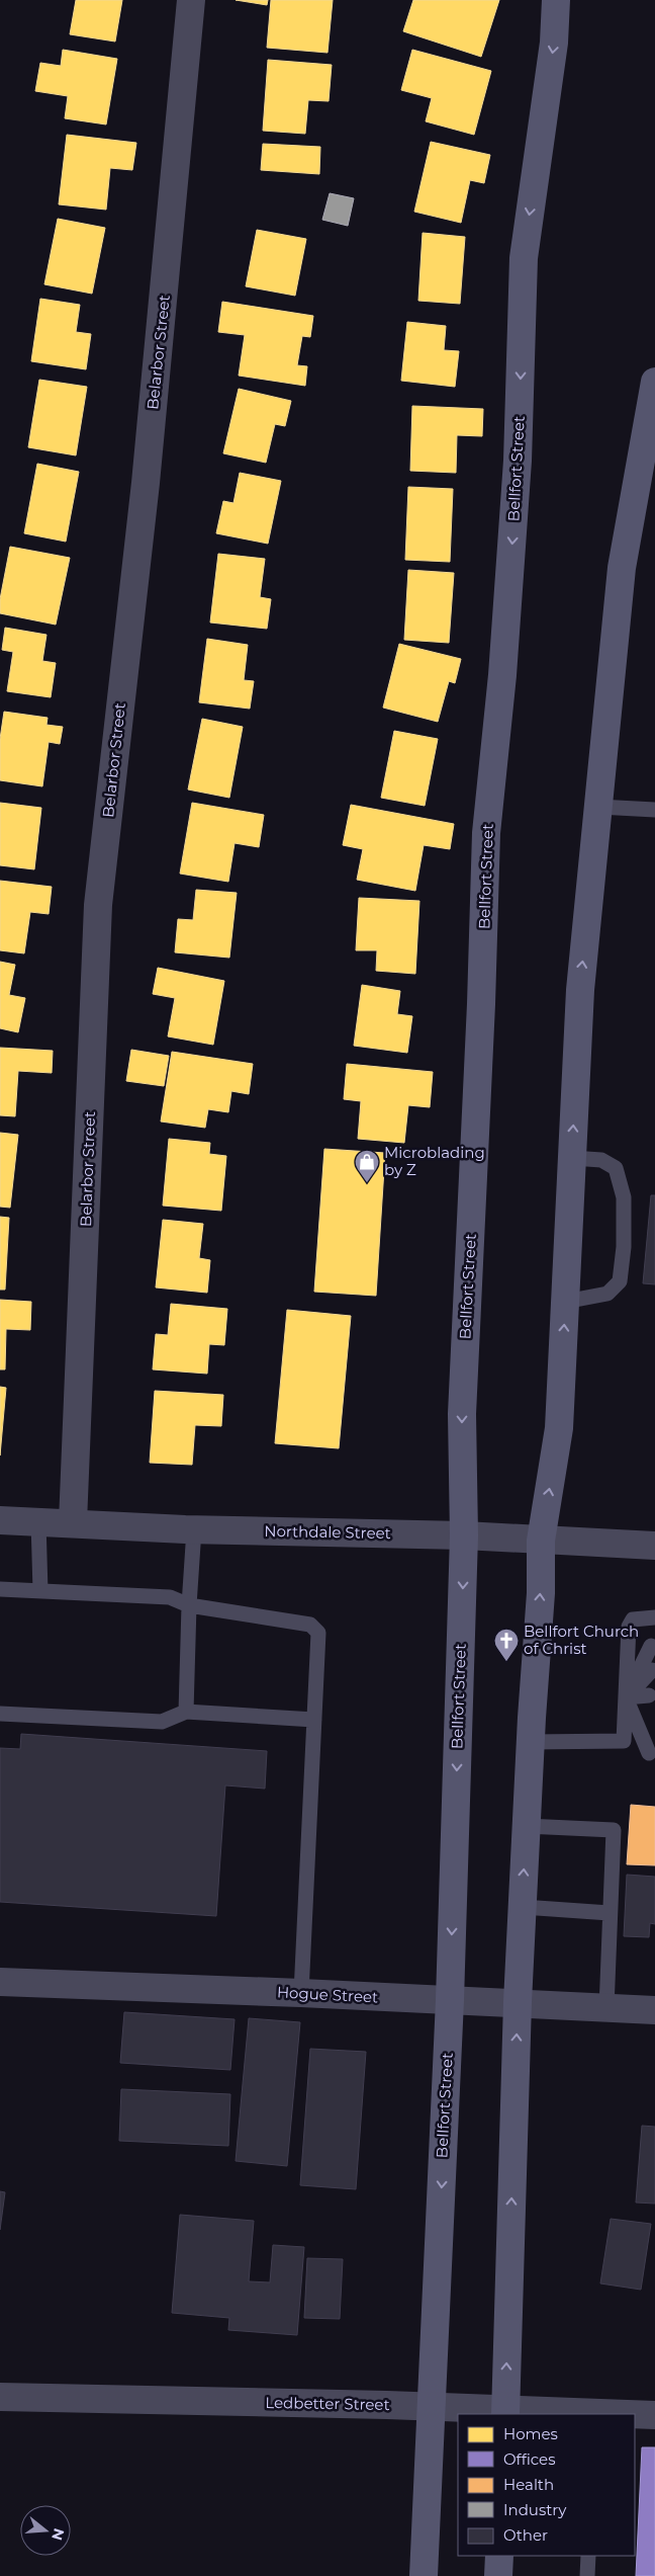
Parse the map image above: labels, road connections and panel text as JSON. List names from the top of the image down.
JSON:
{
  "streets": {
    "main road": ["Bellfort Street"],
    "street": [
      "Belarbor Street",
      "Northdale Street",
      "Hogue Street",
      "Ledbetter Street"
    ]
  },
  "crossings": [
    ["Belarbor Street", "Northdale Street"],
    ["Bellfort Street", "Northdale Street"],
    ["Bellfort Street", "Hogue Street"],
    ["Bellfort Street", "Ledbetter Street"]
  ],
  "places": {
    "shop": ["Microblading by Z"],
    "church": ["Bellfort Church of Christ"]
  },
  "legend": [
    "Homes",
    "Offices",
    "Health",
    "Industry",
    "Other"
  ],
  "north": "right"
}
